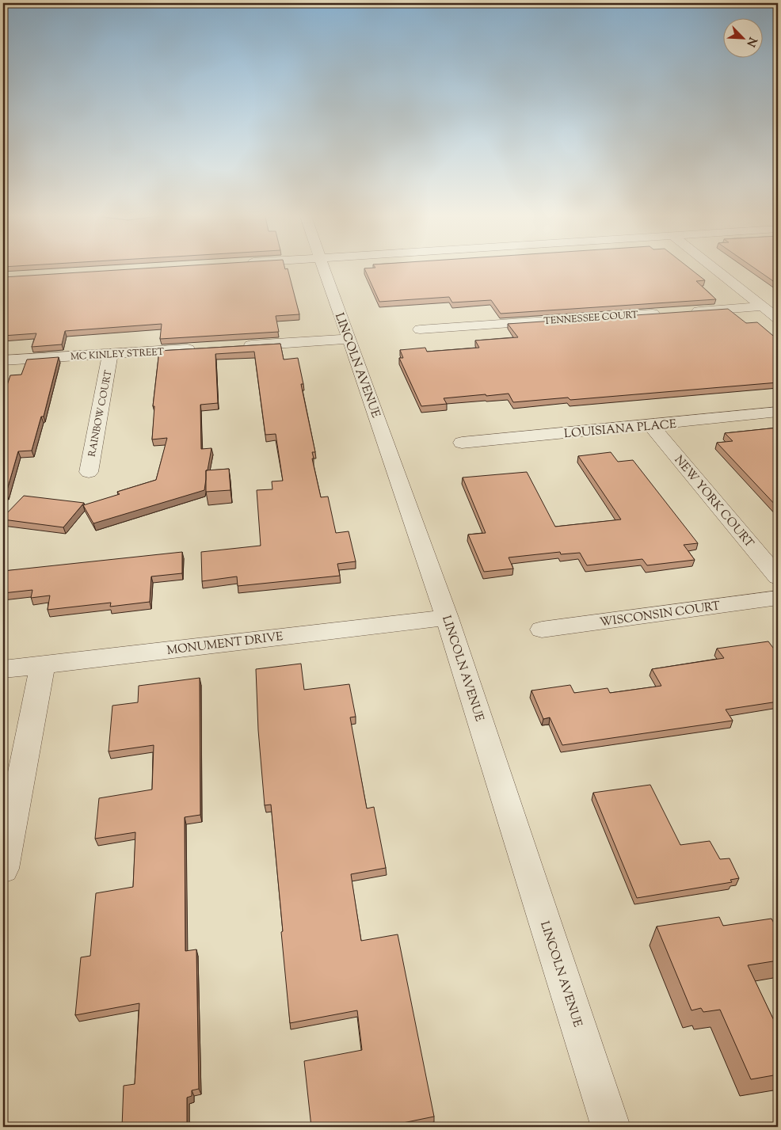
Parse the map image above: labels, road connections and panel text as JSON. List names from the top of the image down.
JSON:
{
  "streets": {
    "street": [
      "TENNESSEE COURT",
      "MC KINLEY STREET",
      "LINCOLN AVENUE",
      "RAINBOW COURT",
      "LOUISIANA PLACE",
      "NEW YORK COURT",
      "WISCONSIN COURT",
      "MONUMENT DRIVE"
    ]
  },
  "crossings": [
    ["MC KINLEY STREET", "RAINBOW COURT"],
    ["LINCOLN AVENUE", "MONUMENT DRIVE"],
    ["LOUISIANA PLACE", "NEW YORK COURT"]
  ],
  "north": "bottom right"
}
